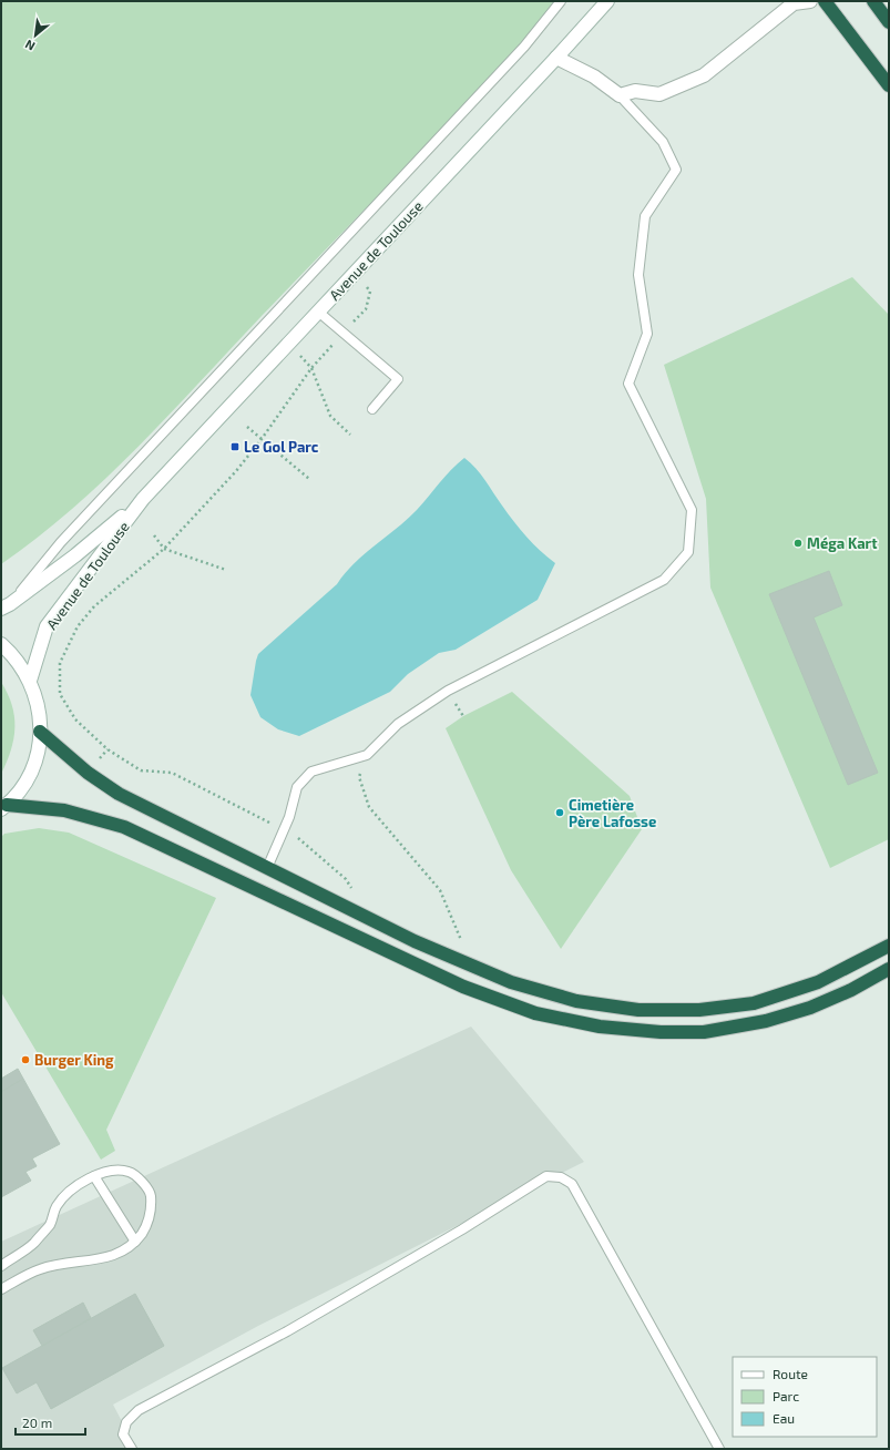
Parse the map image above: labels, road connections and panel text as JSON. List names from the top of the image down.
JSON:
{
  "streets": {
    "main road": ["Avenue de Toulouse"]
  },
  "places": {
    "transit": ["Le Gol Parc"],
    "other": ["Méga Kart", "Cimetière Père Lafosse", "Burger King"]
  },
  "legend": ["Route", "Parc", "Eau"],
  "scale_bar": "20 m",
  "north": "bottom left"
}
